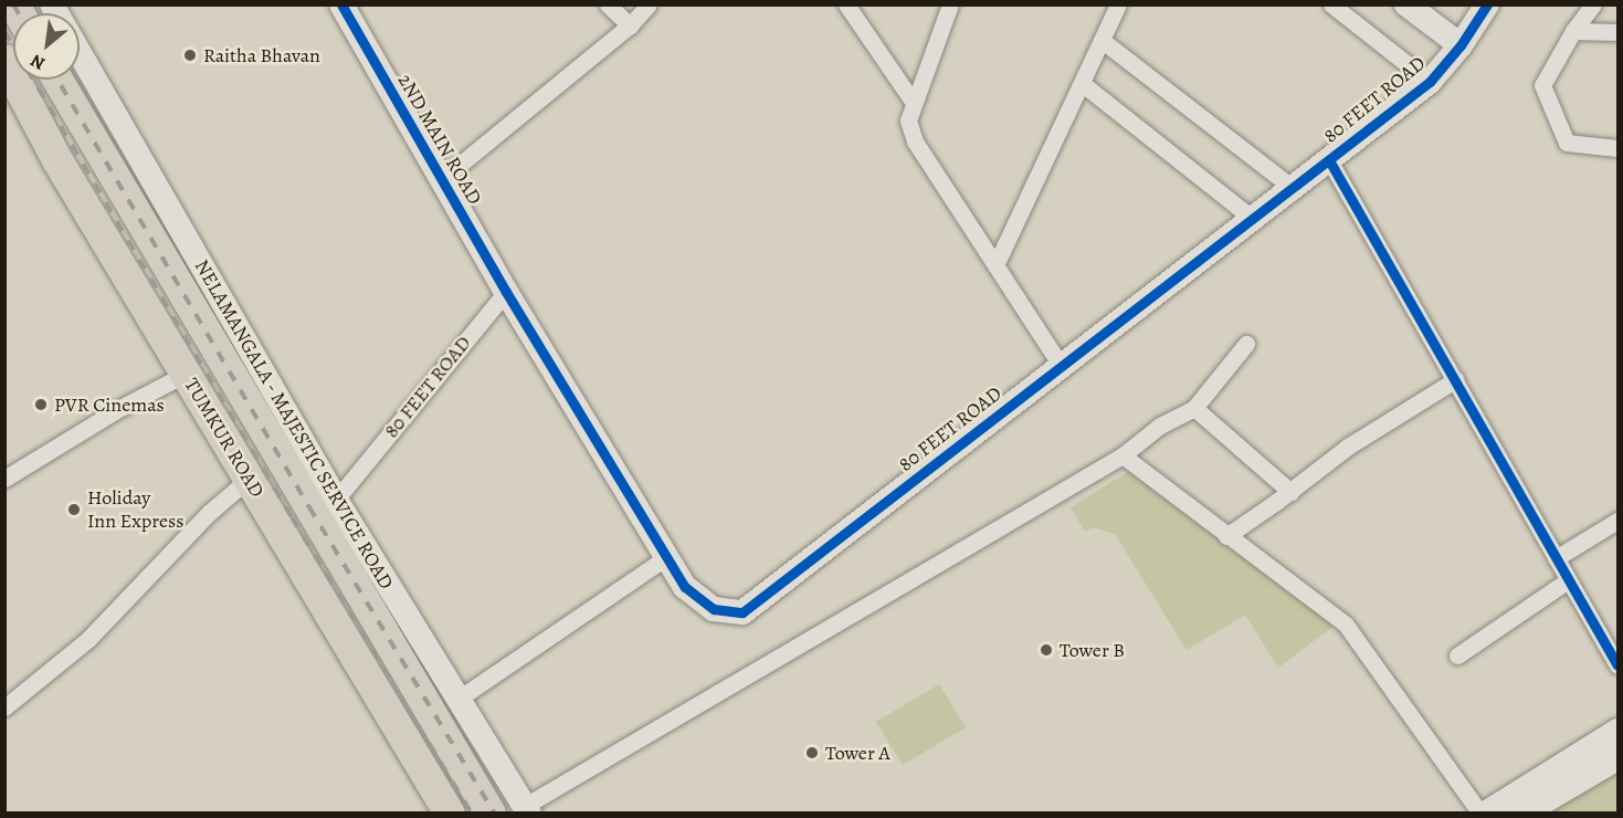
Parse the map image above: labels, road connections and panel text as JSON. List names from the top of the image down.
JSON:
{
  "streets": {
    "highway": ["TUMKUR ROAD"],
    "street": ["80 FEET ROAD", "2ND MAIN ROAD", "NELAMANGALA - MAJESTIC SERVICE ROAD"]
  },
  "crossings": [
    ["80 FEET ROAD", "2ND MAIN ROAD"],
    ["80 FEET ROAD", "NELAMANGALA - MAJESTIC SERVICE ROAD"]
  ],
  "places": [
    "Raitha Bhavan",
    "PVR Cinemas",
    "Holiday Inn Express",
    "Tower B",
    "Tower A"
  ],
  "north": "bottom left"
}
